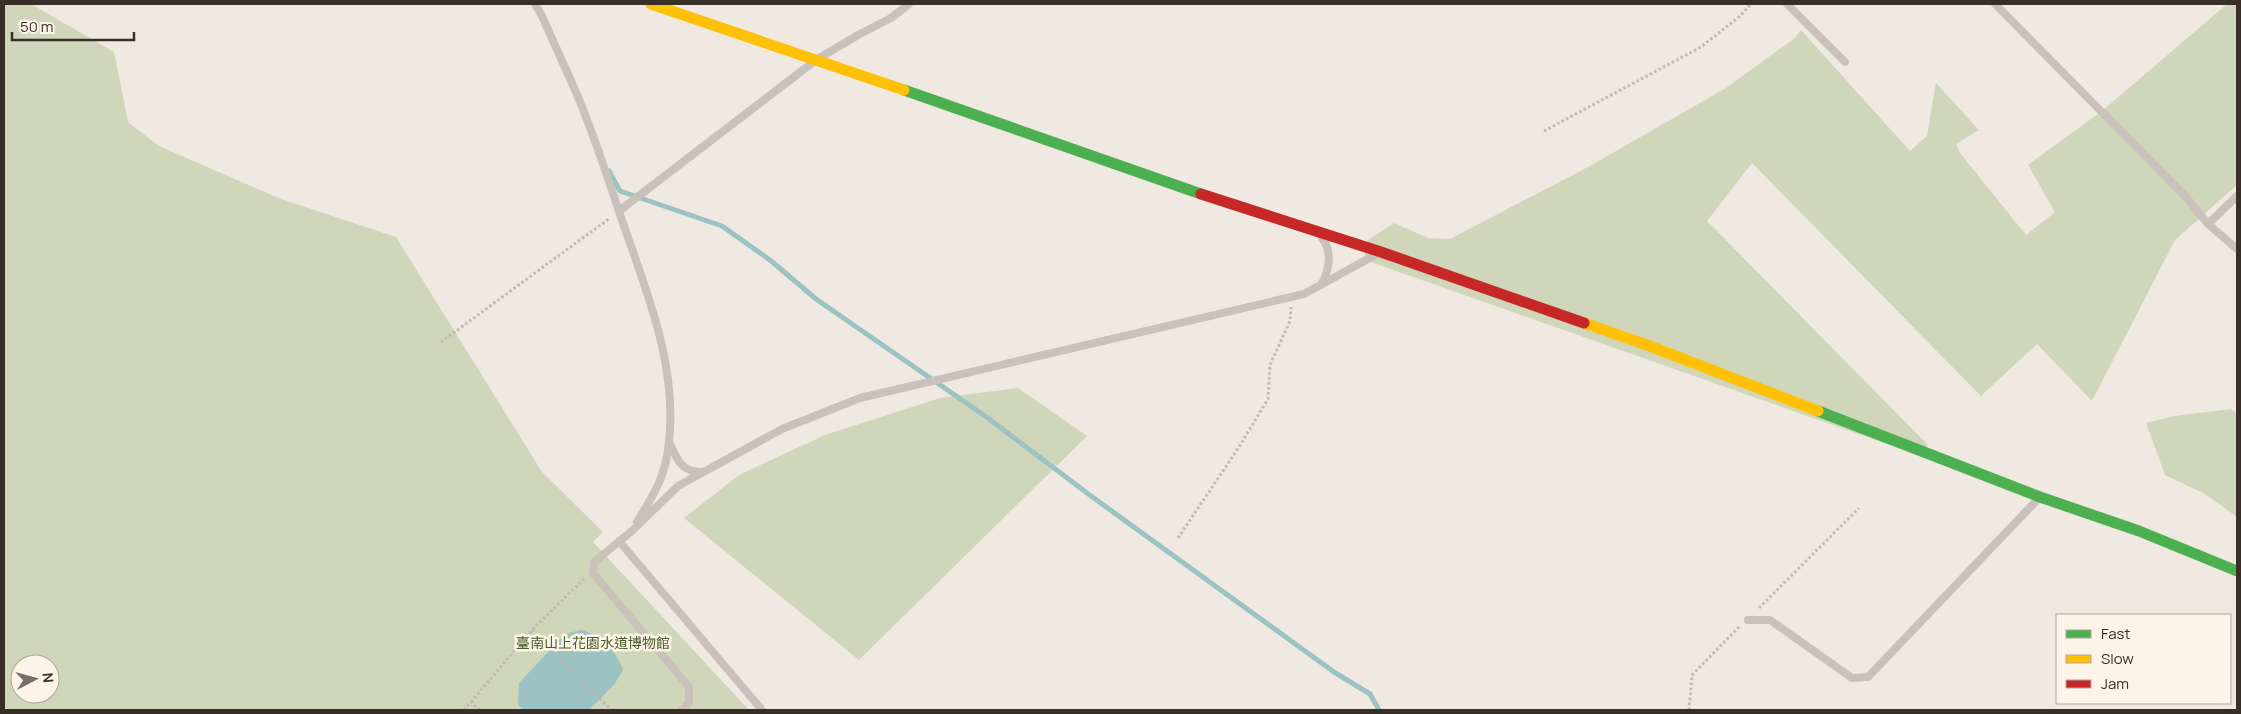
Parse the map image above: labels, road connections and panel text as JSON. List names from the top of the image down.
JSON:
{
  "parks": ["臺南山上花園水道博物館"],
  "legend": ["Fast", "Slow", "Jam"],
  "scale_bar": "50 m",
  "north": "right"
}
